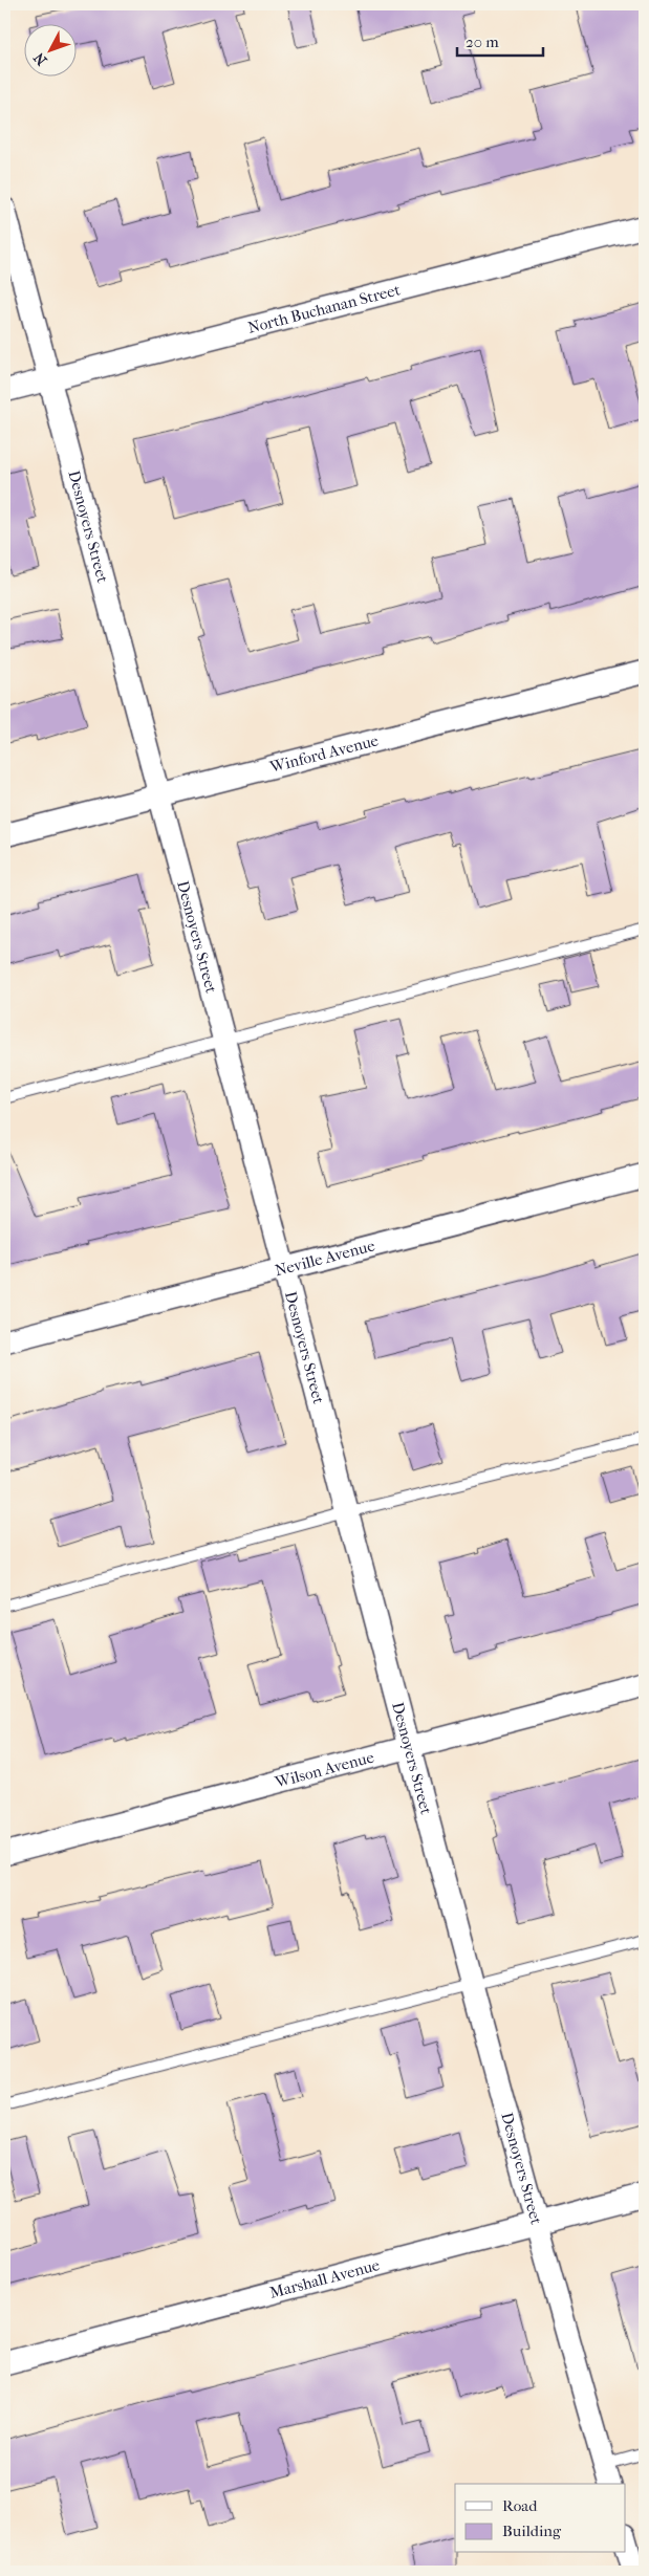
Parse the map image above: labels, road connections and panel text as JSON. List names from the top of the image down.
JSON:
{
  "streets": {
    "street": [
      "North Buchanan Street",
      "Desnoyers Street",
      "Winford Avenue",
      "Neville Avenue",
      "Wilson Avenue",
      "Marshall Avenue"
    ]
  },
  "crossings": [
    ["North Buchanan Street", "Desnoyers Street"],
    ["Desnoyers Street", "Winford Avenue"],
    ["Desnoyers Street", "Neville Avenue"],
    ["Desnoyers Street", "Wilson Avenue"],
    ["Desnoyers Street", "Marshall Avenue"]
  ],
  "legend": ["Road", "Building"],
  "scale_bar": "20 m",
  "north": "bottom left"
}
